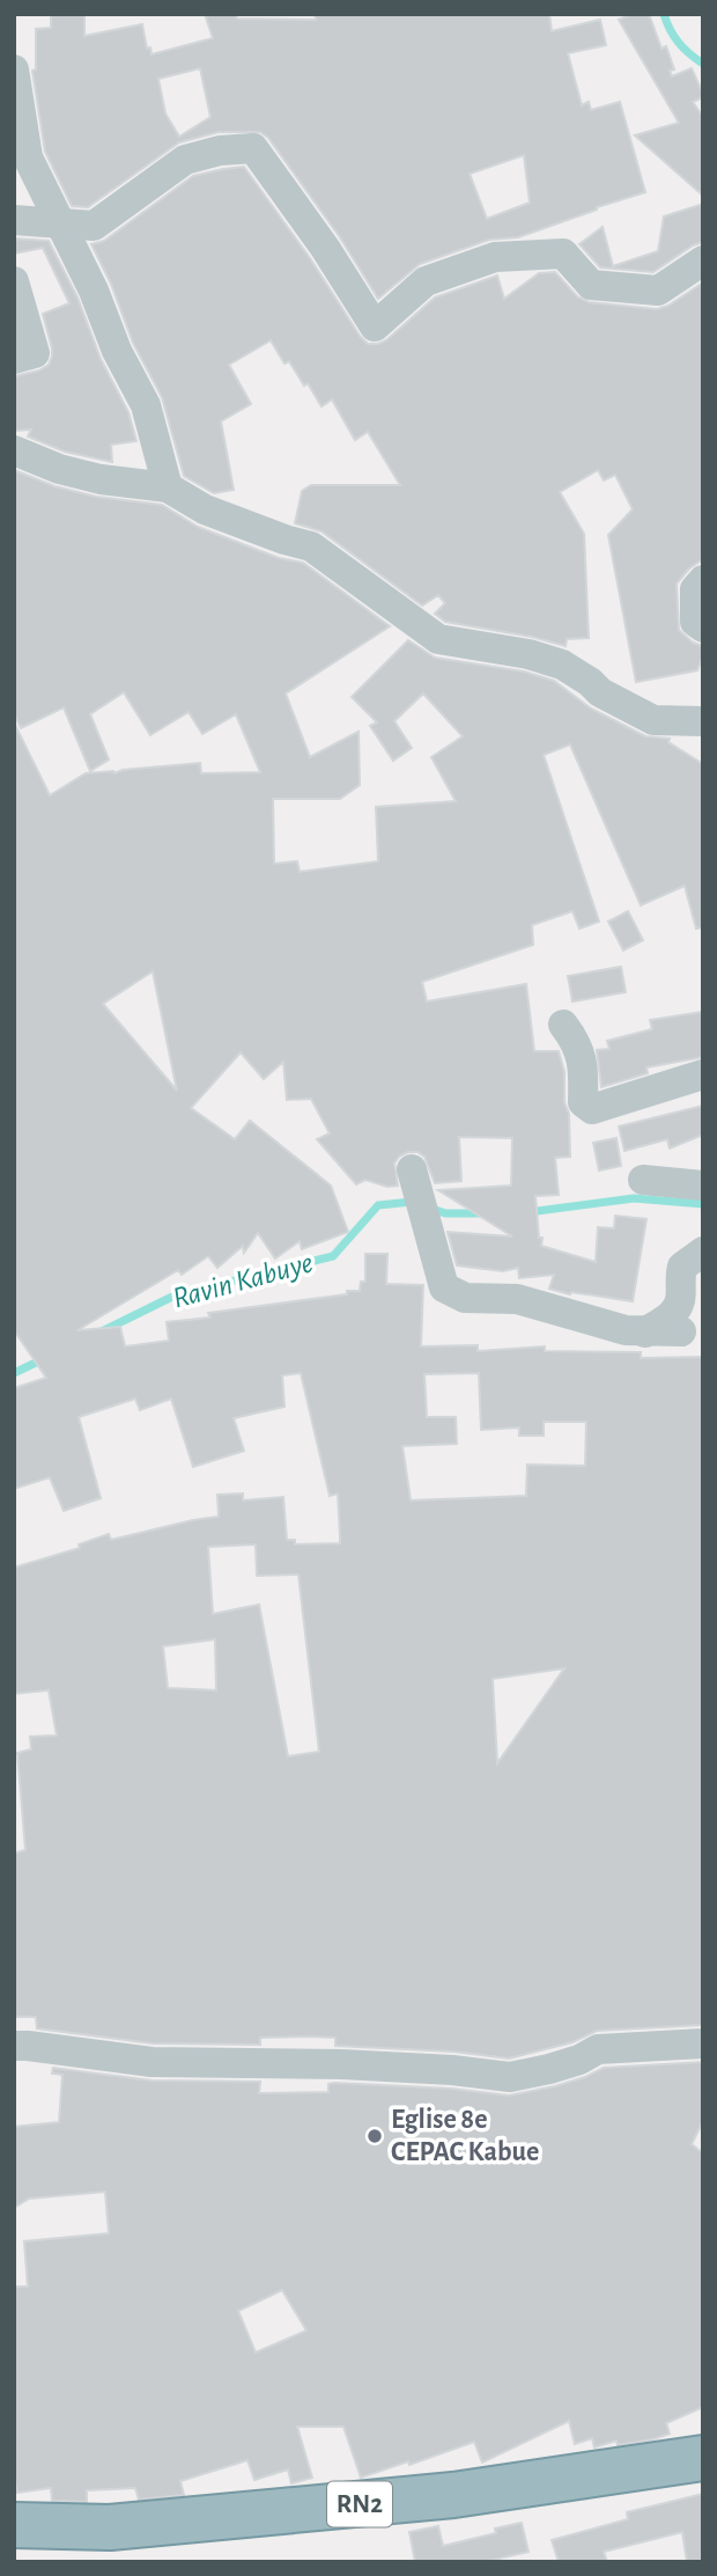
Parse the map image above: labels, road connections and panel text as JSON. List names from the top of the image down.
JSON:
{
  "streets": {
    "highway": ["RN2"]
  },
  "water": ["Ravin Kabuye"],
  "places": ["Eglise 8e CEPAC Kabue"]
}
